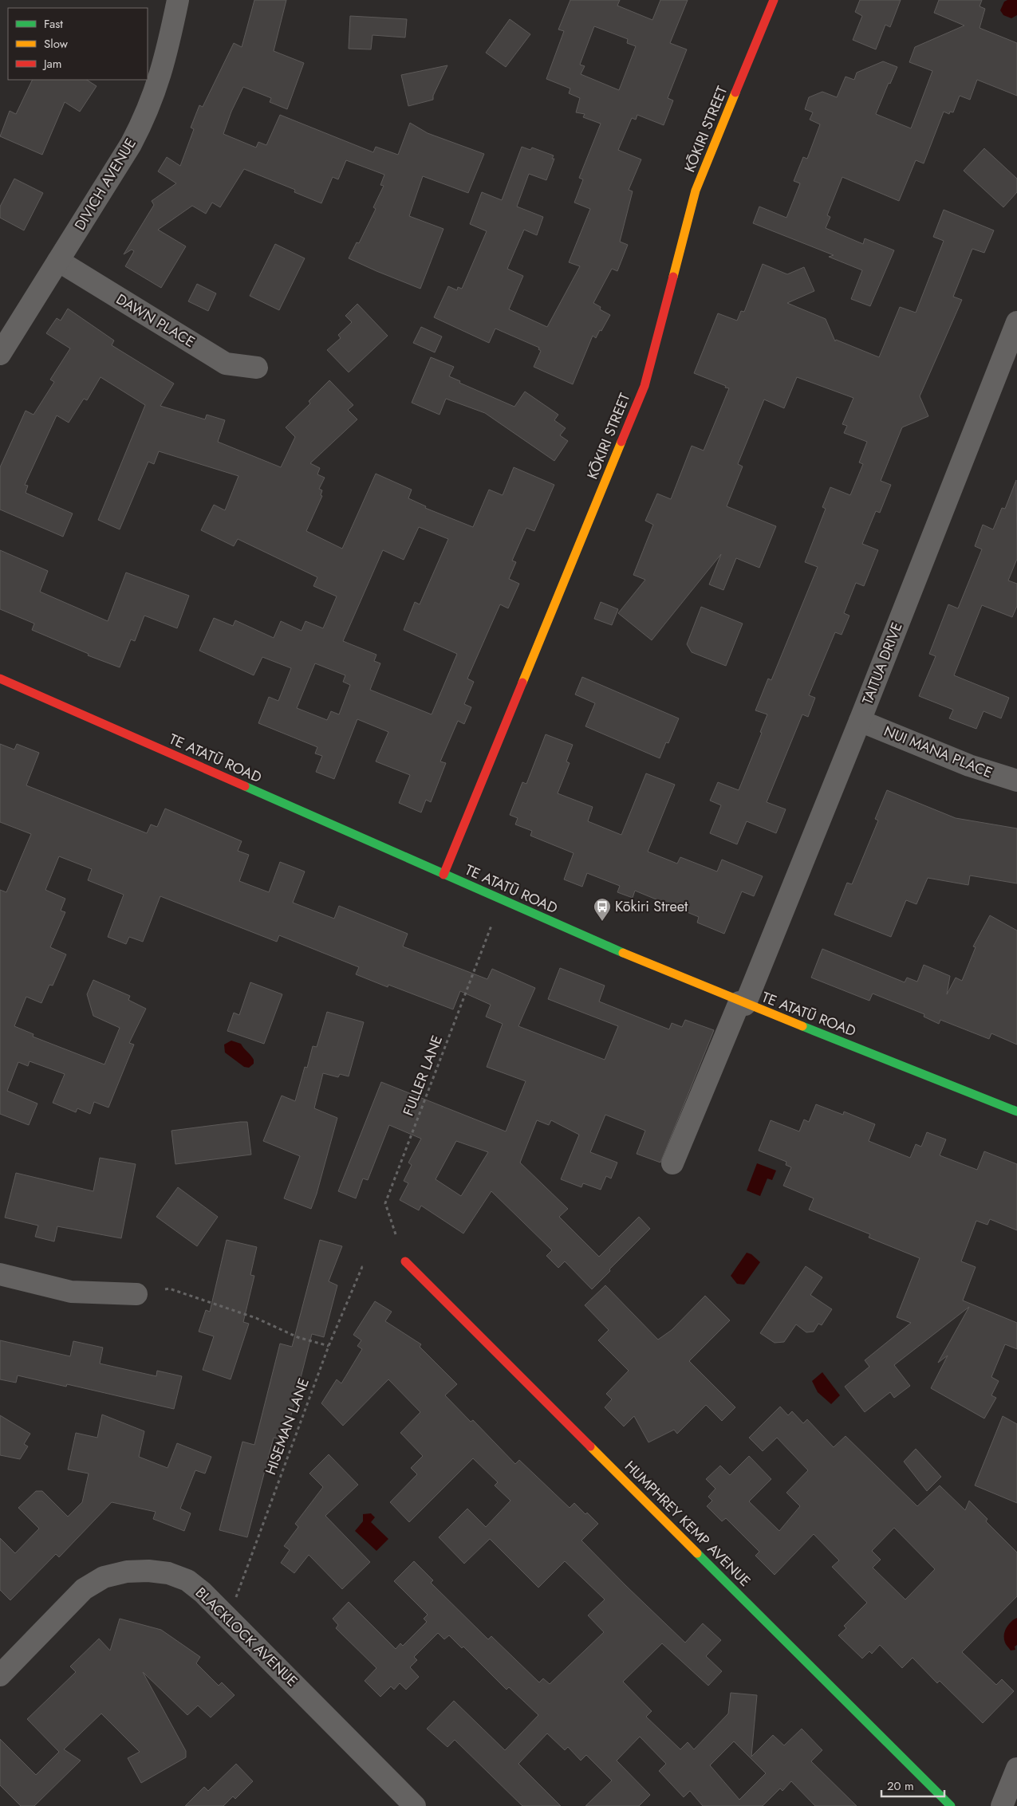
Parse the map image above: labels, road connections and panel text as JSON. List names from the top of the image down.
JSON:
{
  "streets": {
    "street": [
      "KŌKIRI STREET",
      "DIVICH AVENUE",
      "DAWN PLACE",
      "TAITUA DRIVE",
      "NUI MANA PLACE",
      "TE ATATŪ ROAD",
      "HUMPHREY KEMP AVENUE",
      "BLACKLOCK AVENUE"
    ],
    "path": ["FULLER LANE", "HISEMAN LANE"]
  },
  "crossings": [
    ["KŌKIRI STREET", "TE ATATŪ ROAD"],
    ["DIVICH AVENUE", "DAWN PLACE"],
    ["TAITUA DRIVE", "NUI MANA PLACE"],
    ["TAITUA DRIVE", "TE ATATŪ ROAD"]
  ],
  "places": {
    "bus stop": ["Kōkiri Street"]
  },
  "legend": ["Fast", "Slow", "Jam"],
  "scale_bar": "20 m"
}
